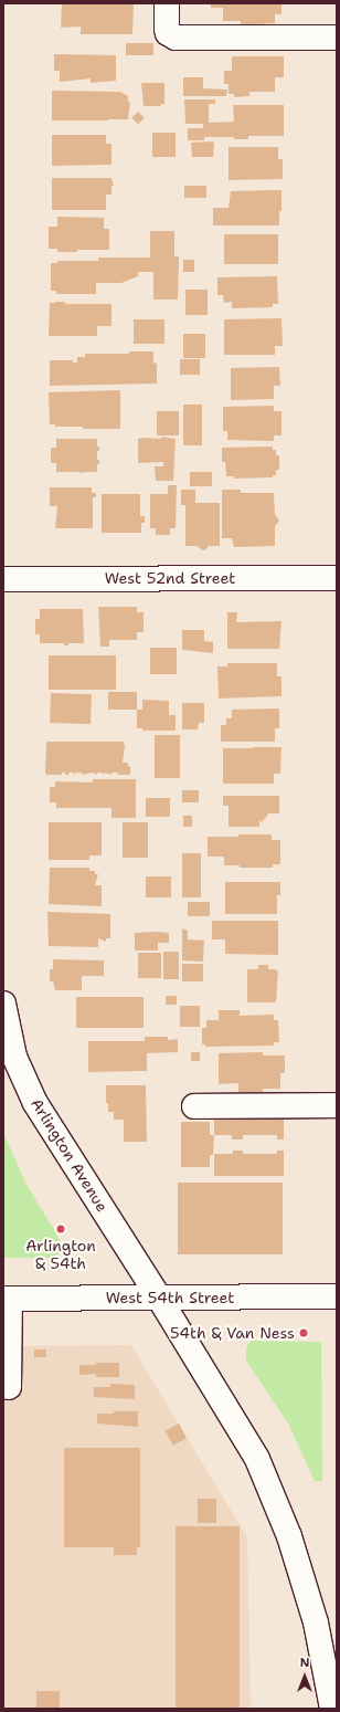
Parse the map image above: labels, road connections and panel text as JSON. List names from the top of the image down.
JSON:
{
  "streets": {
    "main road": ["West 52nd Street", "Arlington Avenue", "West 54th Street"]
  },
  "crossings": [
    ["Arlington Avenue", "West 54th Street"]
  ],
  "places": ["Arlington & 54th", "54th & Van Ness"],
  "north": "top"
}
